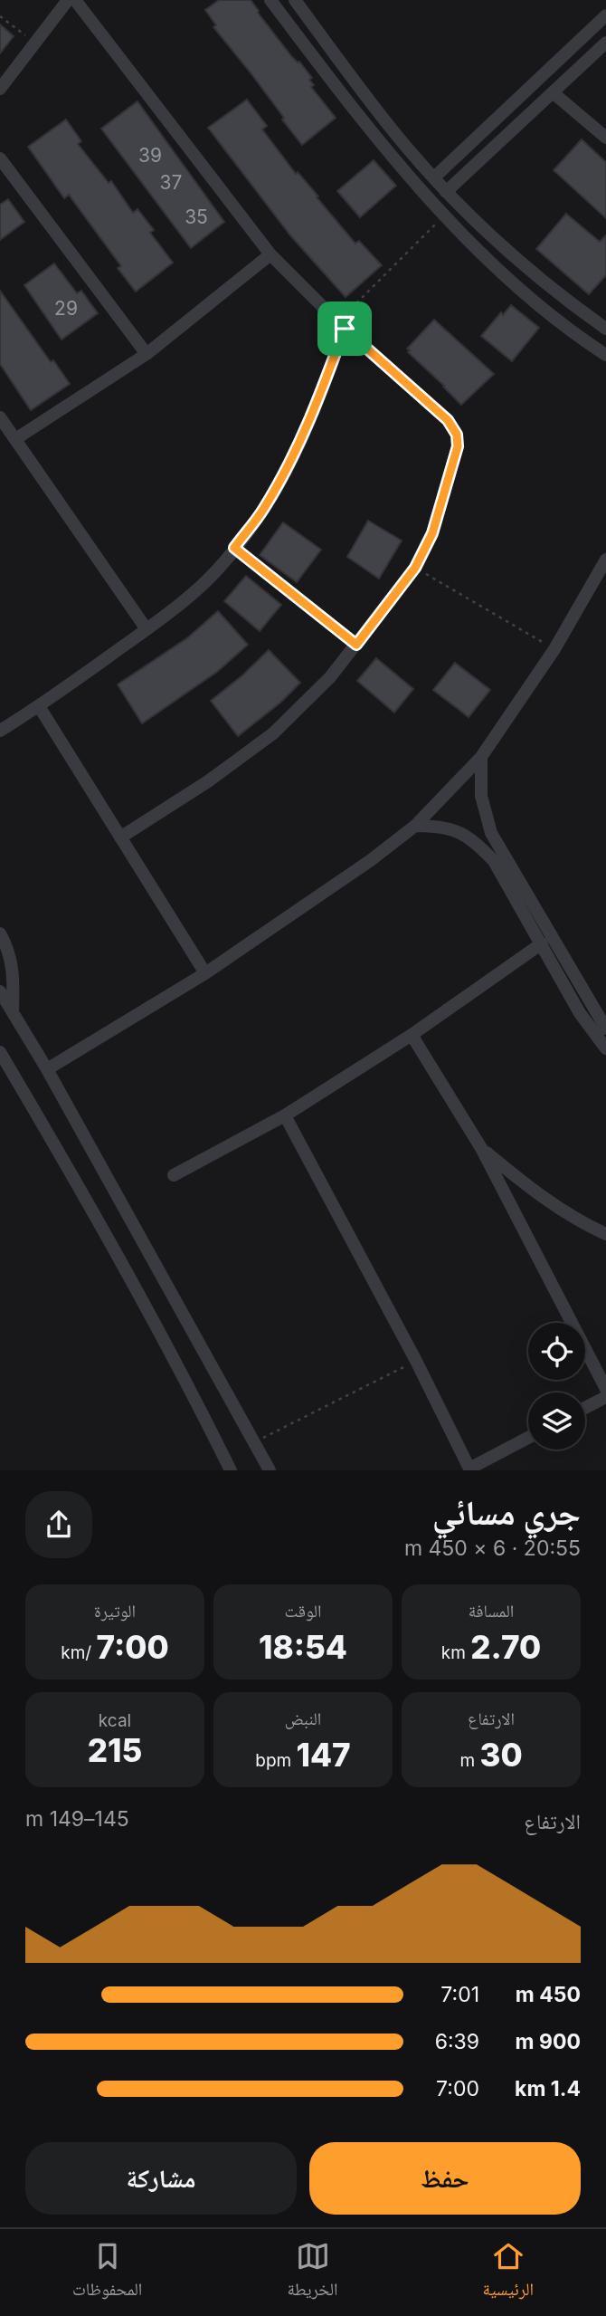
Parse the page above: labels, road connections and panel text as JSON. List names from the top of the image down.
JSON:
{
  "house_numbers": [
    "39",
    "37",
    "35",
    "29"
  ],
  "page": {
    "heading": ["جري مسائي", "20:55 · 6 × 450 m"],
    "stats": [
      ["المسافة", "2.70 km"],
      ["الوقت", "18:54"],
      ["الوتيرة", "7:00 /km"],
      ["الارتفاع", "30 m"],
      ["النبض", "147 bpm"],
      ["kcal", "215"]
    ],
    "chart": ["الارتفاع", "145–149 m"],
    "list": [
      {
        "name": "450 m",
        "note": "7:01"
      },
      {
        "name": "900 m",
        "note": "6:39"
      },
      {
        "name": "1.4 km",
        "note": "7:00"
      }
    ],
    "buttons": ["حفظ", "مشاركة"],
    "tabs": ["الرئيسية", "الخريطة", "المحفوظات"]
  }
}
